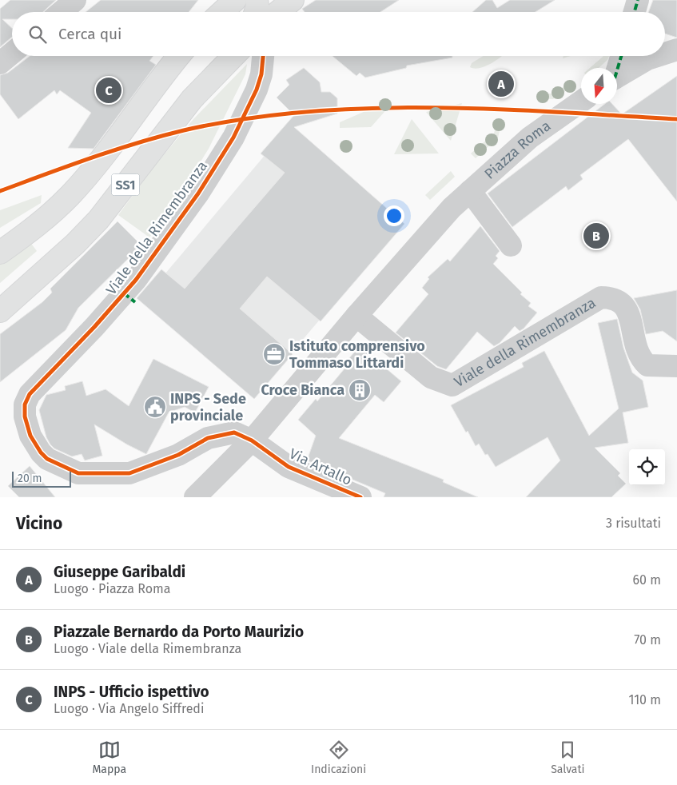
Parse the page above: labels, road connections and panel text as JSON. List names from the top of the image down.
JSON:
{
  "streets": {
    "main road": ["SS1"],
    "street": ["Piazza Roma", "Viale della Rimembranza", "Via Artallo"]
  },
  "crossings": [
    ["Piazza Roma", "Viale della Rimembranza"],
    ["Viale della Rimembranza", "Via Artallo"]
  ],
  "places": {
    "office": ["Istituto comprensivo Tommaso Littardi"],
    "building": ["Croce Bianca"],
    "public building": ["INPS - Sede provinciale"]
  },
  "scale_bar": "20 m",
  "north": "bottom",
  "page": {
    "search": "Cerca qui",
    "pins": ["A", "C", "B"],
    "scale": "20 m",
    "heading": ["Vicino", "3 risultati"],
    "list": [
      {
        "mark": "A",
        "name": "Giuseppe Garibaldi",
        "note": "Luogo · Piazza Roma",
        "value": "60 m"
      },
      {
        "mark": "B",
        "name": "Piazzale Bernardo da Porto Maurizio",
        "note": "Luogo · Viale della Rimembranza",
        "value": "70 m"
      },
      {
        "mark": "C",
        "name": "INPS - Ufficio ispettivo",
        "note": "Luogo · Via Angelo Siffredi",
        "value": "110 m"
      }
    ],
    "nav": ["Mappa", "Indicazioni", "Salvati"]
  }
}
